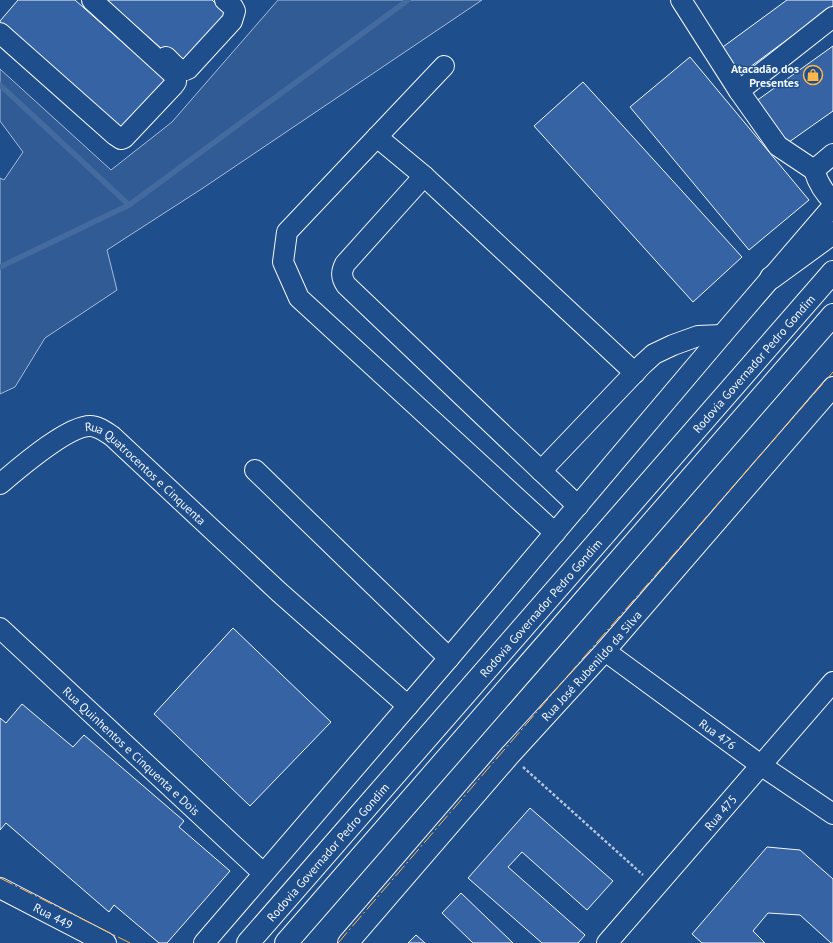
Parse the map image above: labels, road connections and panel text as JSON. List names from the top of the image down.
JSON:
{
  "streets": {
    "highway": ["Rodovia Governador Pedro Gondim"],
    "street": [
      "Rua Quatrocentos e Cinquenta",
      "Rua José Rubenildo da Silva",
      "Rua 476",
      "Rua Quinhentos e Cinquenta e Dois",
      "Rua 475",
      "Rua 449"
    ]
  },
  "crossings": [
    ["Rua José Rubenildo da Silva", "Rua 476"],
    ["Rua 476", "Rua 475"]
  ],
  "places": {
    "shop": ["Atacadão dos Presentes"]
  }
}
